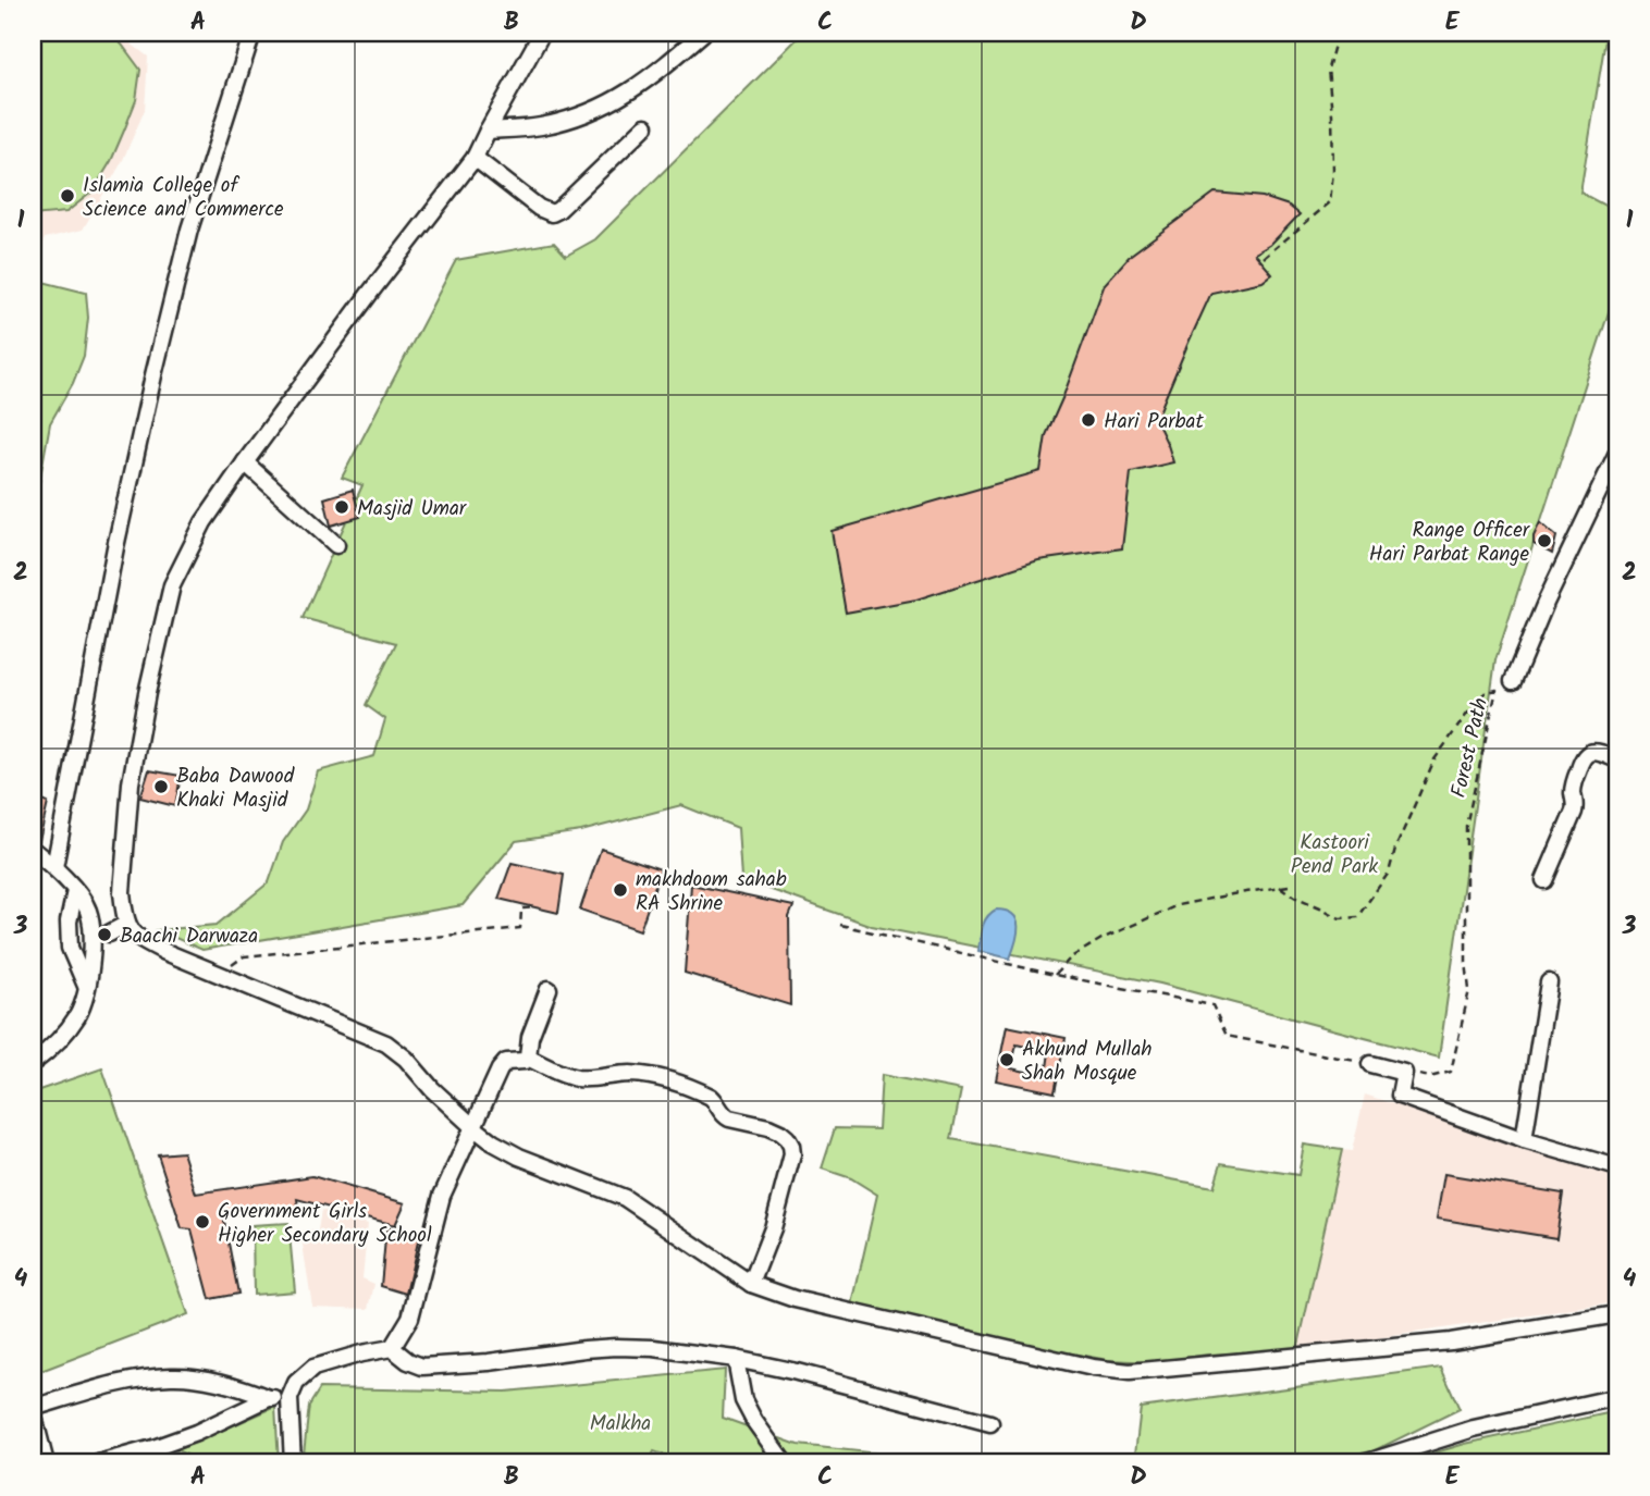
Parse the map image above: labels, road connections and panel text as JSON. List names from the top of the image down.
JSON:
{
  "streets": {
    "path": ["Forest Path"]
  },
  "parks": ["Kastoori Pend Park", "Malkha"],
  "places": [
    "Islamia College of Science and Commerce",
    "Hari Parbat",
    "Masjid Umar",
    "Range Officer Hari Parbat Range",
    "Baba Dawood Khaki Masjid",
    "makhdoom sahab RA Shrine",
    "Baachi Darwaza",
    "Akhund Mullah Shah Mosque",
    "Government Girls Higher Secondary School"
  ],
  "grid": {
    "columns": [
      "A",
      "B",
      "C",
      "D",
      "E"
    ],
    "rows": [
      "1",
      "2",
      "3",
      "4"
    ]
  }
}
